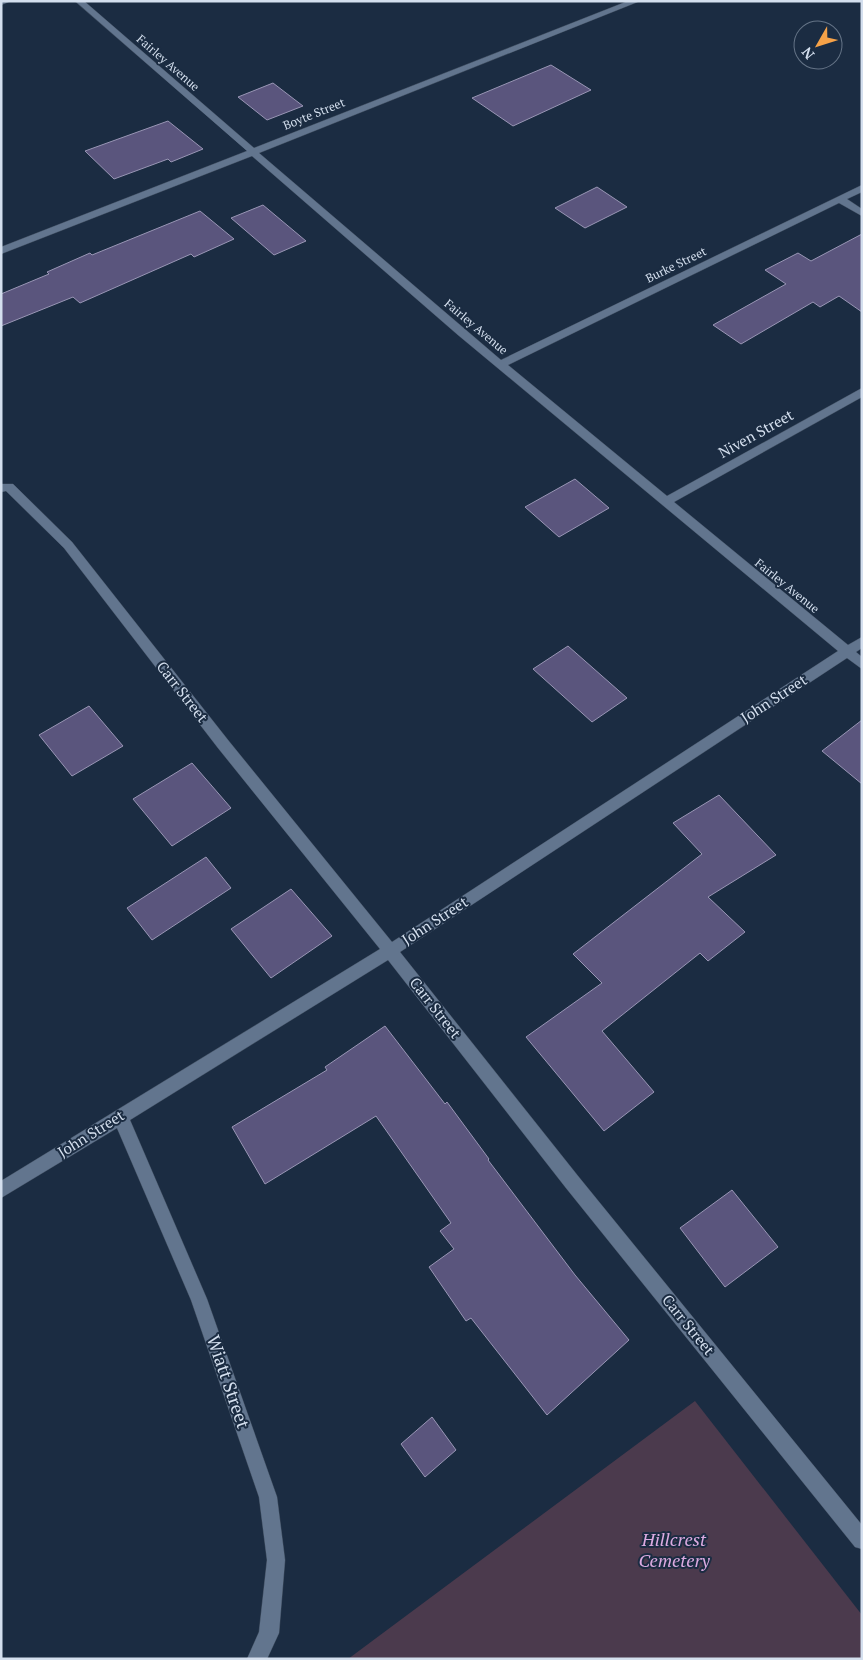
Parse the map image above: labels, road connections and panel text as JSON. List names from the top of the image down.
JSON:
{
  "streets": {
    "street": [
      "Fairley Avenue",
      "Boyte Street",
      "Burke Street",
      "Niven Street",
      "Carr Street",
      "John Street",
      "Wiatt Street"
    ]
  },
  "crossings": [
    ["Fairley Avenue", "Boyte Street"],
    ["Fairley Avenue", "Burke Street"],
    ["Fairley Avenue", "Niven Street"],
    ["Fairley Avenue", "John Street"],
    ["Carr Street", "John Street"],
    ["John Street", "Wiatt Street"]
  ],
  "parks": ["Hillcrest Cemetery"],
  "north": "bottom left"
}
